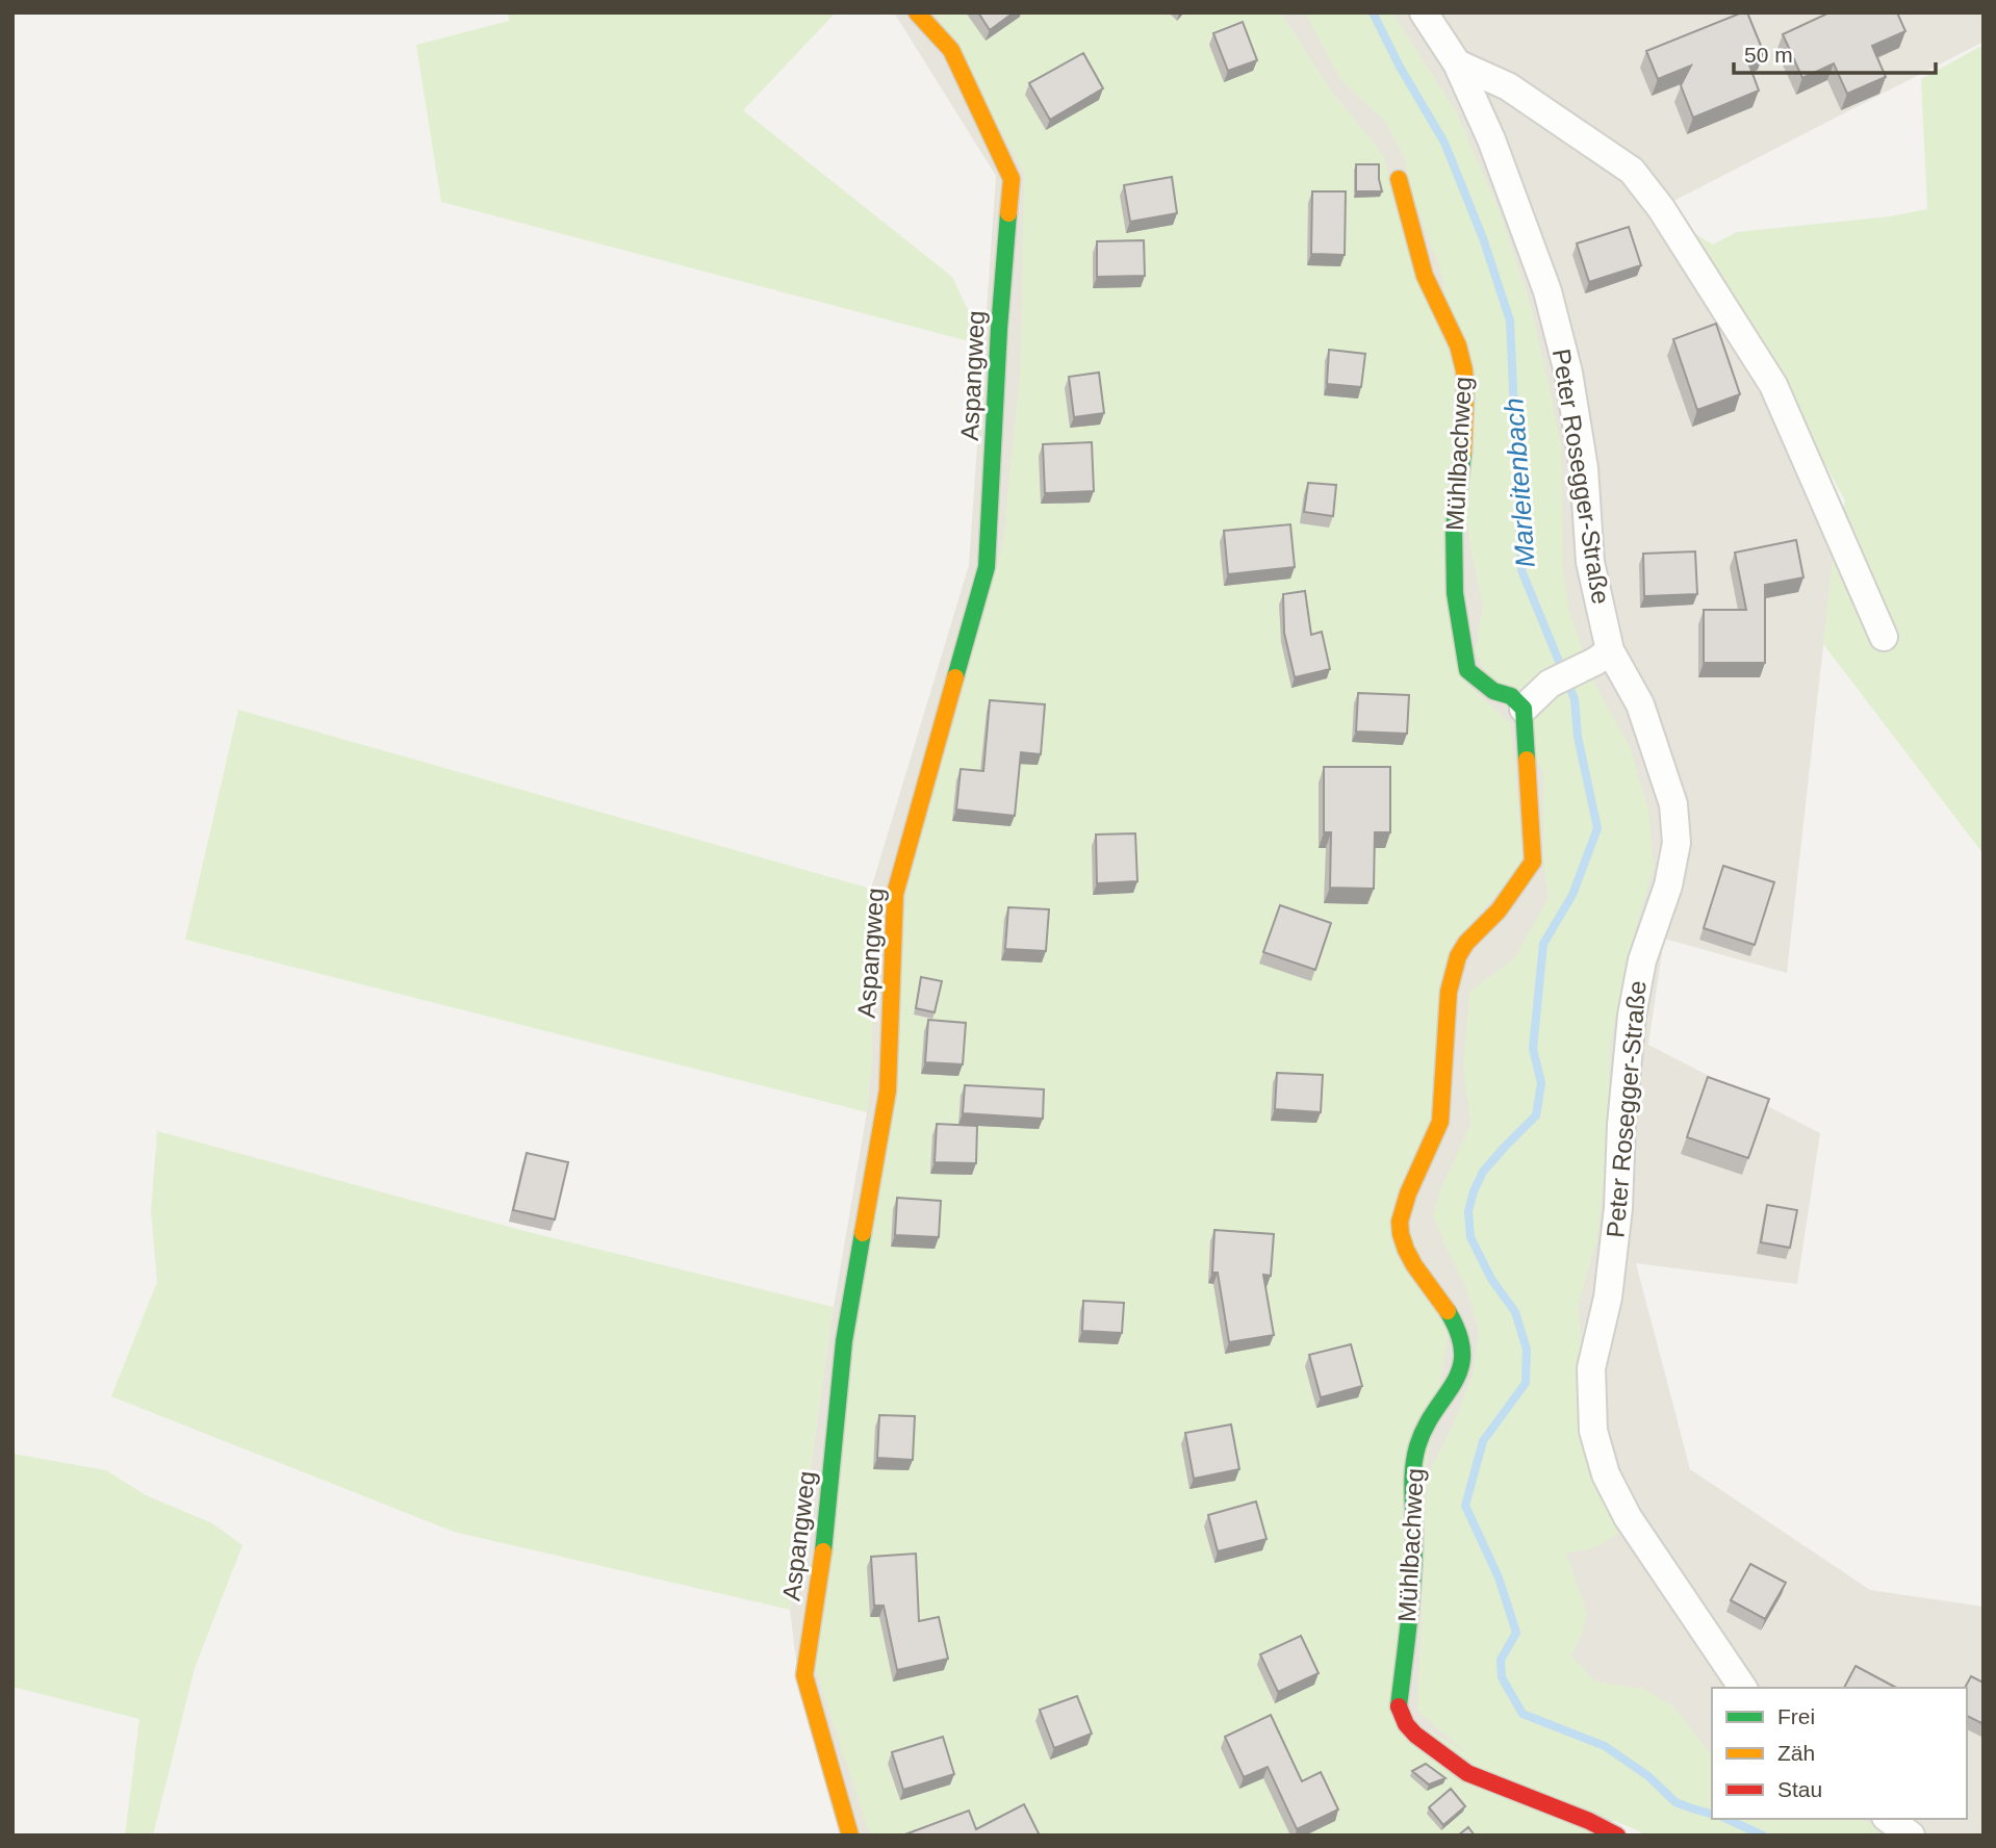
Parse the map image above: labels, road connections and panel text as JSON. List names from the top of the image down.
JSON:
{
  "streets": {
    "street": ["Aspangweg", "Mühlbachweg", "Peter Rosegger-Straße"]
  },
  "water": ["Marleitenbach"],
  "legend": ["Frei", "Zäh", "Stau"],
  "scale_bar": "50 m"
}
